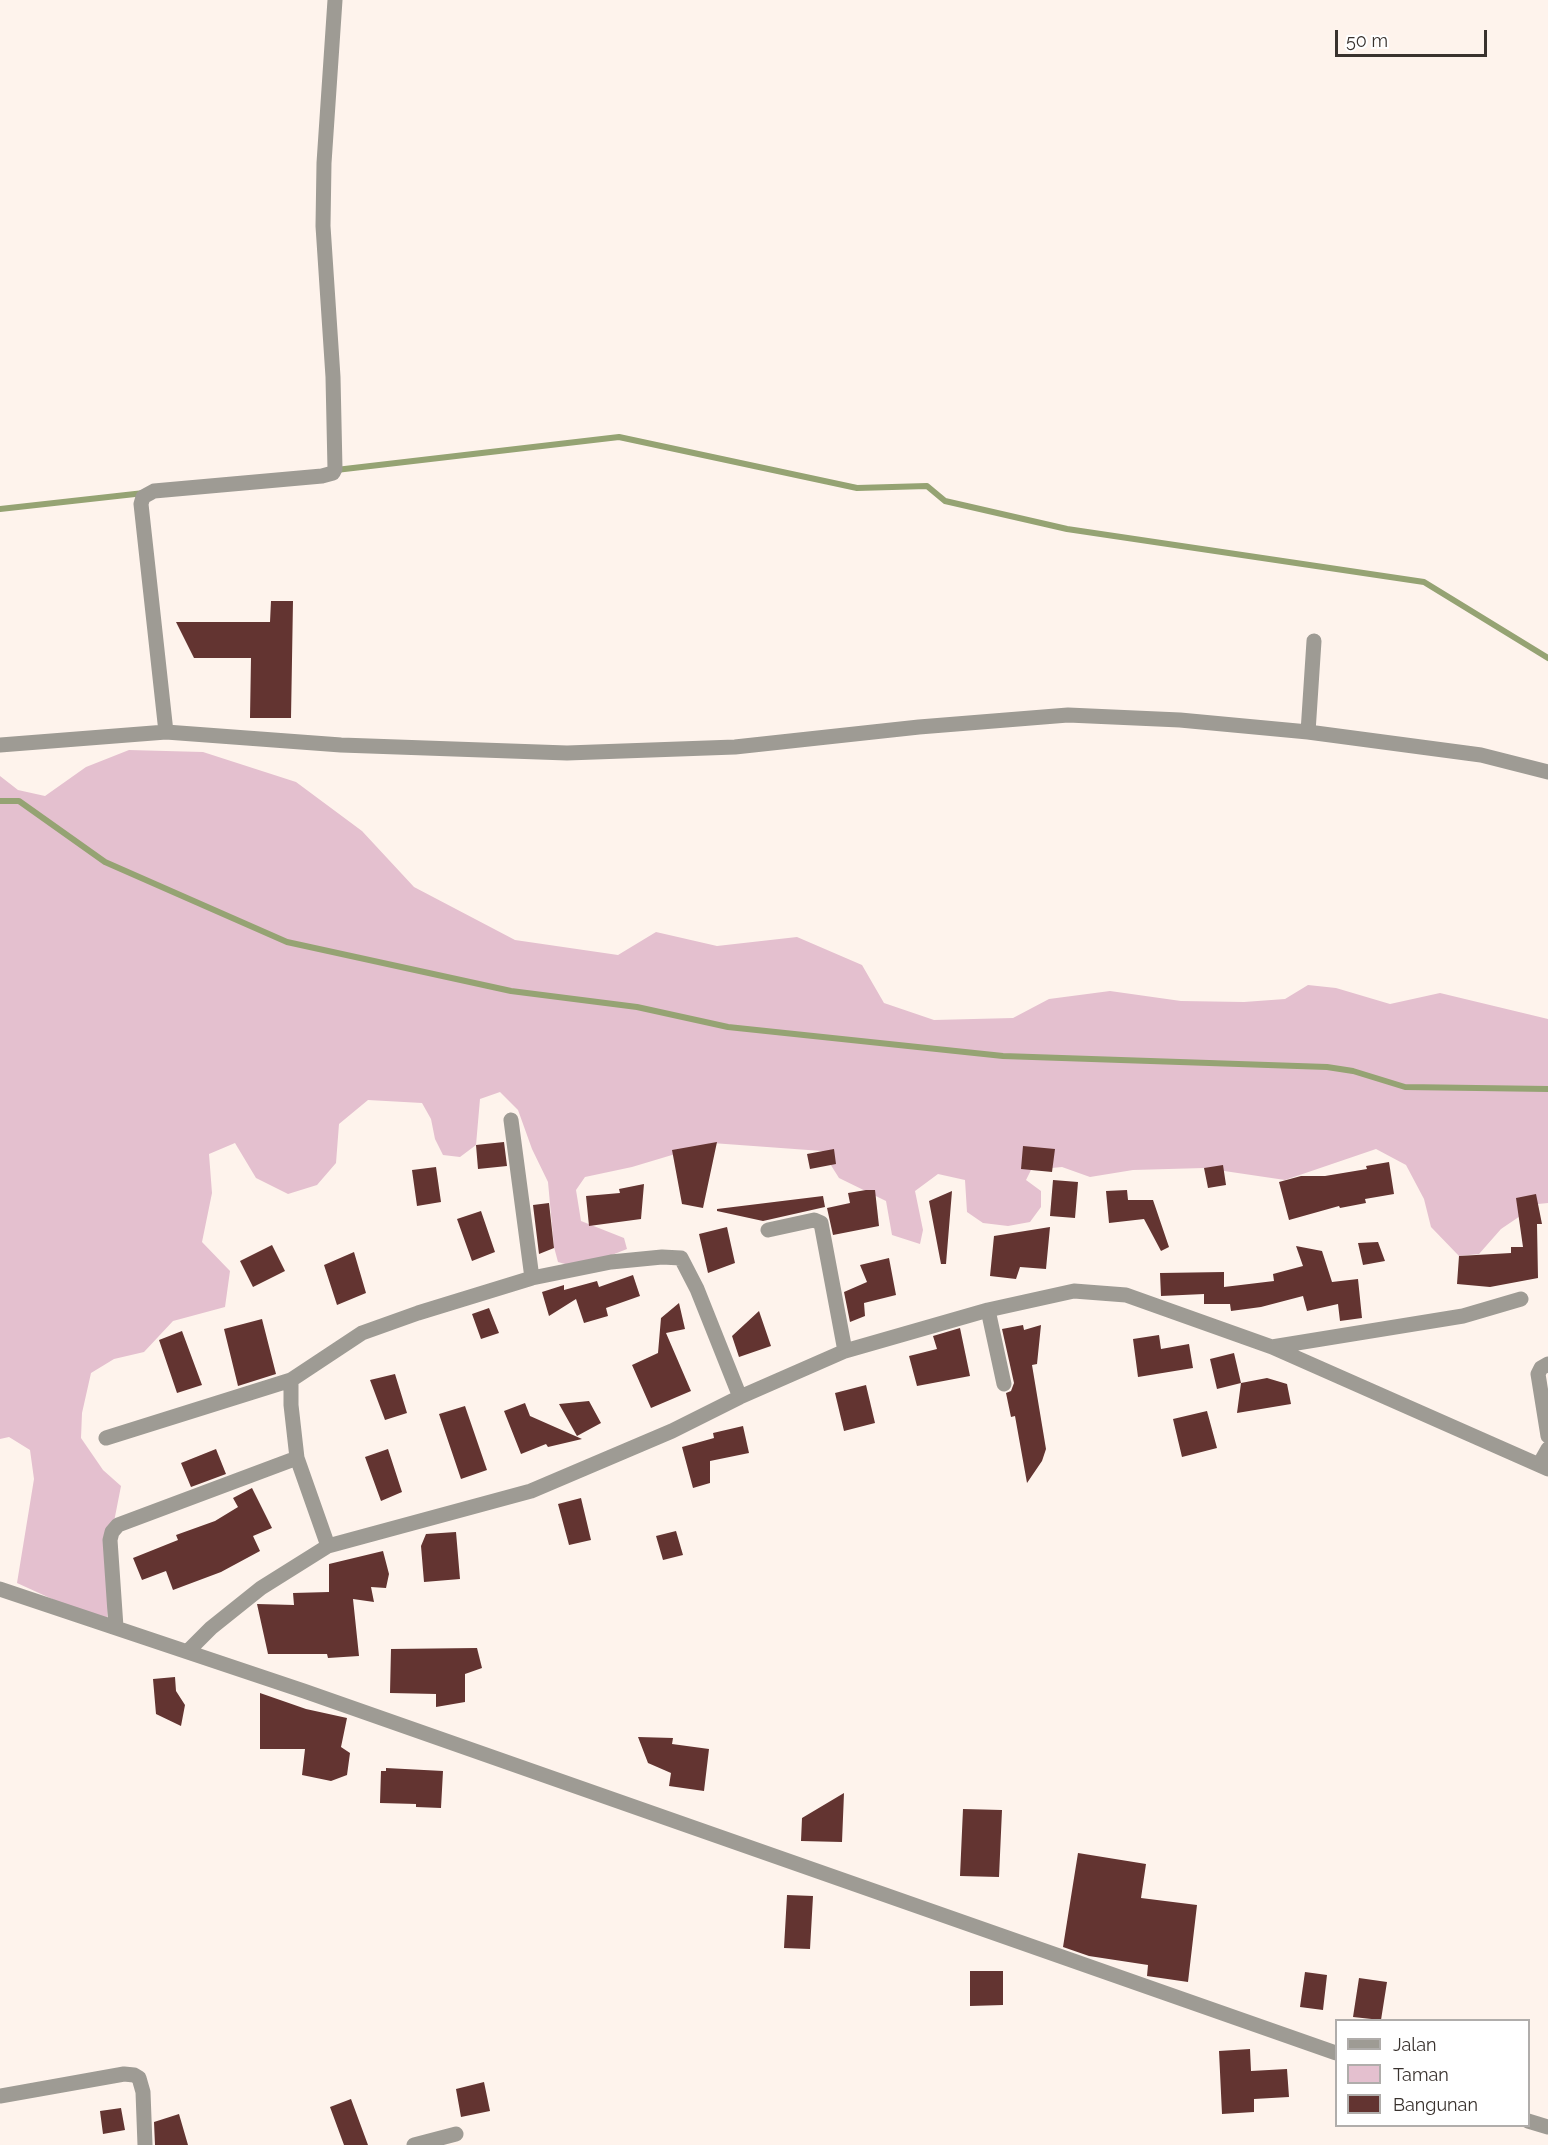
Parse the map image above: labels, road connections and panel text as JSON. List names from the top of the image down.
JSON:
{
  "legend": ["Jalan", "Taman", "Bangunan"],
  "scale_bar": "50 m"
}
